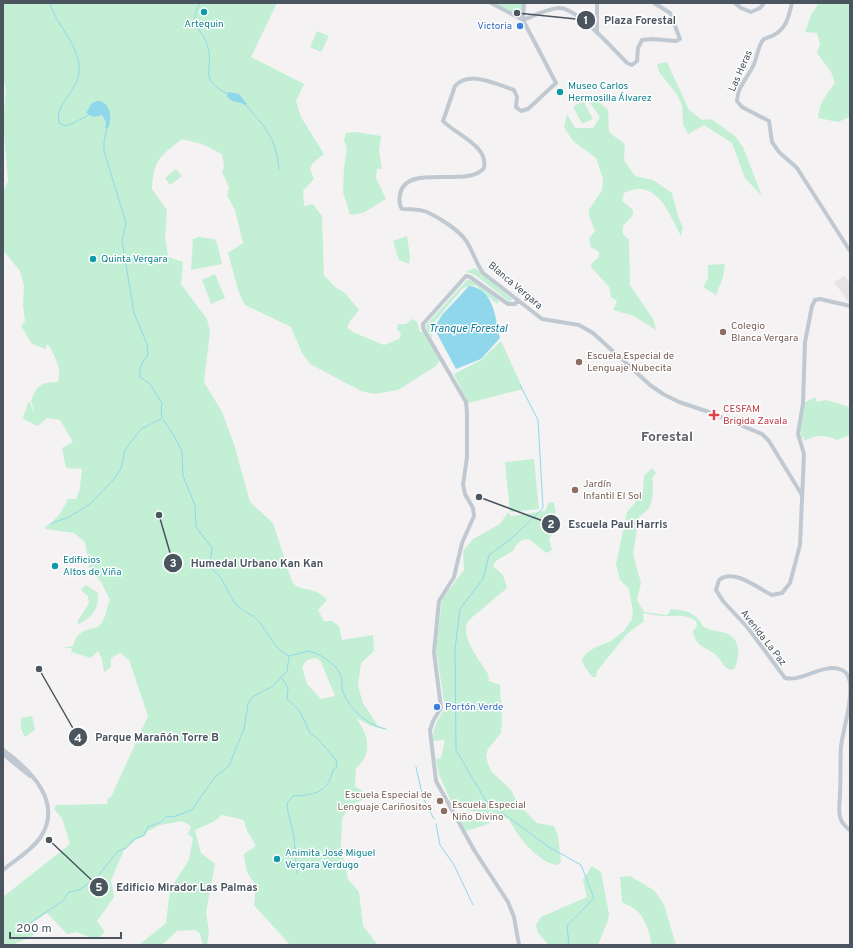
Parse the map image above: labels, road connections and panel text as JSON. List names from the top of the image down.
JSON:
{
  "streets": {
    "street": ["Las Heras", "Blanca Vergara", "Avenida La Paz"]
  },
  "crossings": [
    ["Blanca Vergara", "Avenida La Paz"]
  ],
  "districts": ["Forestal"],
  "water": ["Tranque Forestal"],
  "places": {
    "other": [
      "Artequin",
      "Plaza Forestal",
      "Victoria",
      "Museo Carlos Hermosilla Álvarez",
      "Quinta Vergara",
      "Colegio Blanca Vergara",
      "Escuela Especial de Lenguaje Nubecita",
      "Jardín Infantil El Sol",
      "Escuela Paul Harris",
      "Humedal Urbano Kan Kan",
      "Edificios Altos de Viña",
      "Parque Marañón Torre B",
      "Portón Verde",
      "Escuela Especial de Lenguaje Cariñositos",
      "Escuela Especial Niño Divino",
      "Edificio Mirador Las Palmas",
      "Animita José Miguel Vergara Verdugo"
    ],
    "health": ["CESFAM Brigida Zavala"]
  },
  "scale_bar": "200 m"
}
